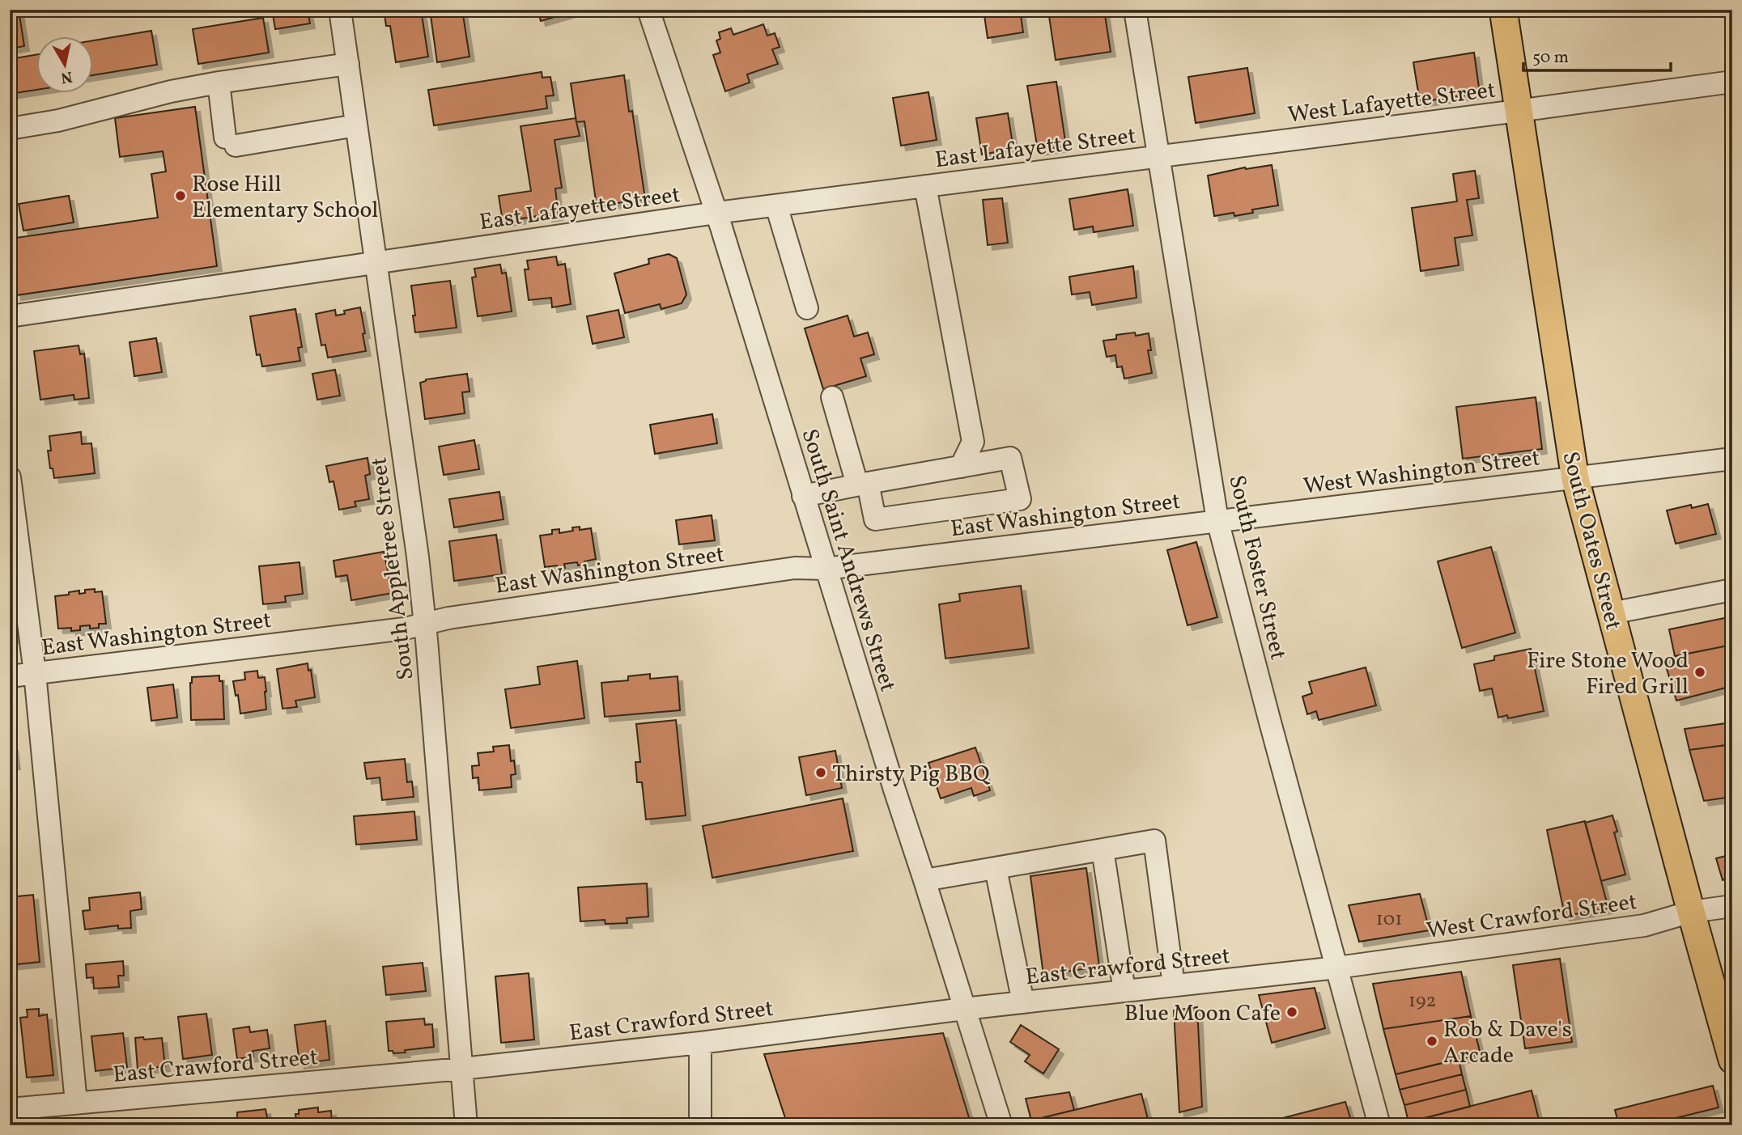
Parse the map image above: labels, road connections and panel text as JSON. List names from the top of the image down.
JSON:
{
  "streets": {
    "main road": ["South Oates Street"],
    "street": [
      "West Lafayette Street",
      "East Lafayette Street",
      "West Washington Street",
      "East Washington Street",
      "South Saint Andrews Street",
      "South Foster Street",
      "South Appletree Street",
      "West Crawford Street",
      "East Crawford Street"
    ]
  },
  "crossings": [
    ["West Lafayette Street", "East Lafayette Street"],
    ["West Lafayette Street", "South Oates Street"],
    ["West Lafayette Street", "South Foster Street"],
    ["East Lafayette Street", "South Saint Andrews Street"],
    ["East Lafayette Street", "South Foster Street"],
    ["East Lafayette Street", "South Appletree Street"],
    ["West Washington Street", "East Washington Street"],
    ["West Washington Street", "South Oates Street"],
    ["West Washington Street", "South Foster Street"],
    ["East Washington Street", "South Saint Andrews Street"],
    ["East Washington Street", "South Foster Street"],
    ["East Washington Street", "South Appletree Street"],
    ["South Oates Street", "West Crawford Street"],
    ["South Saint Andrews Street", "East Crawford Street"],
    ["South Foster Street", "West Crawford Street"],
    ["South Foster Street", "East Crawford Street"],
    ["South Appletree Street", "East Crawford Street"],
    ["West Crawford Street", "East Crawford Street"]
  ],
  "places": [
    "Rose Hill Elementary School",
    "Fire Stone Wood Fired Grill",
    "Thirsty Pig BBQ",
    "Blue Moon Cafe",
    "Rob & Dave's Arcade"
  ],
  "house_numbers": ["101", "192"],
  "scale_bar": "50 m",
  "north": "bottom"
}
